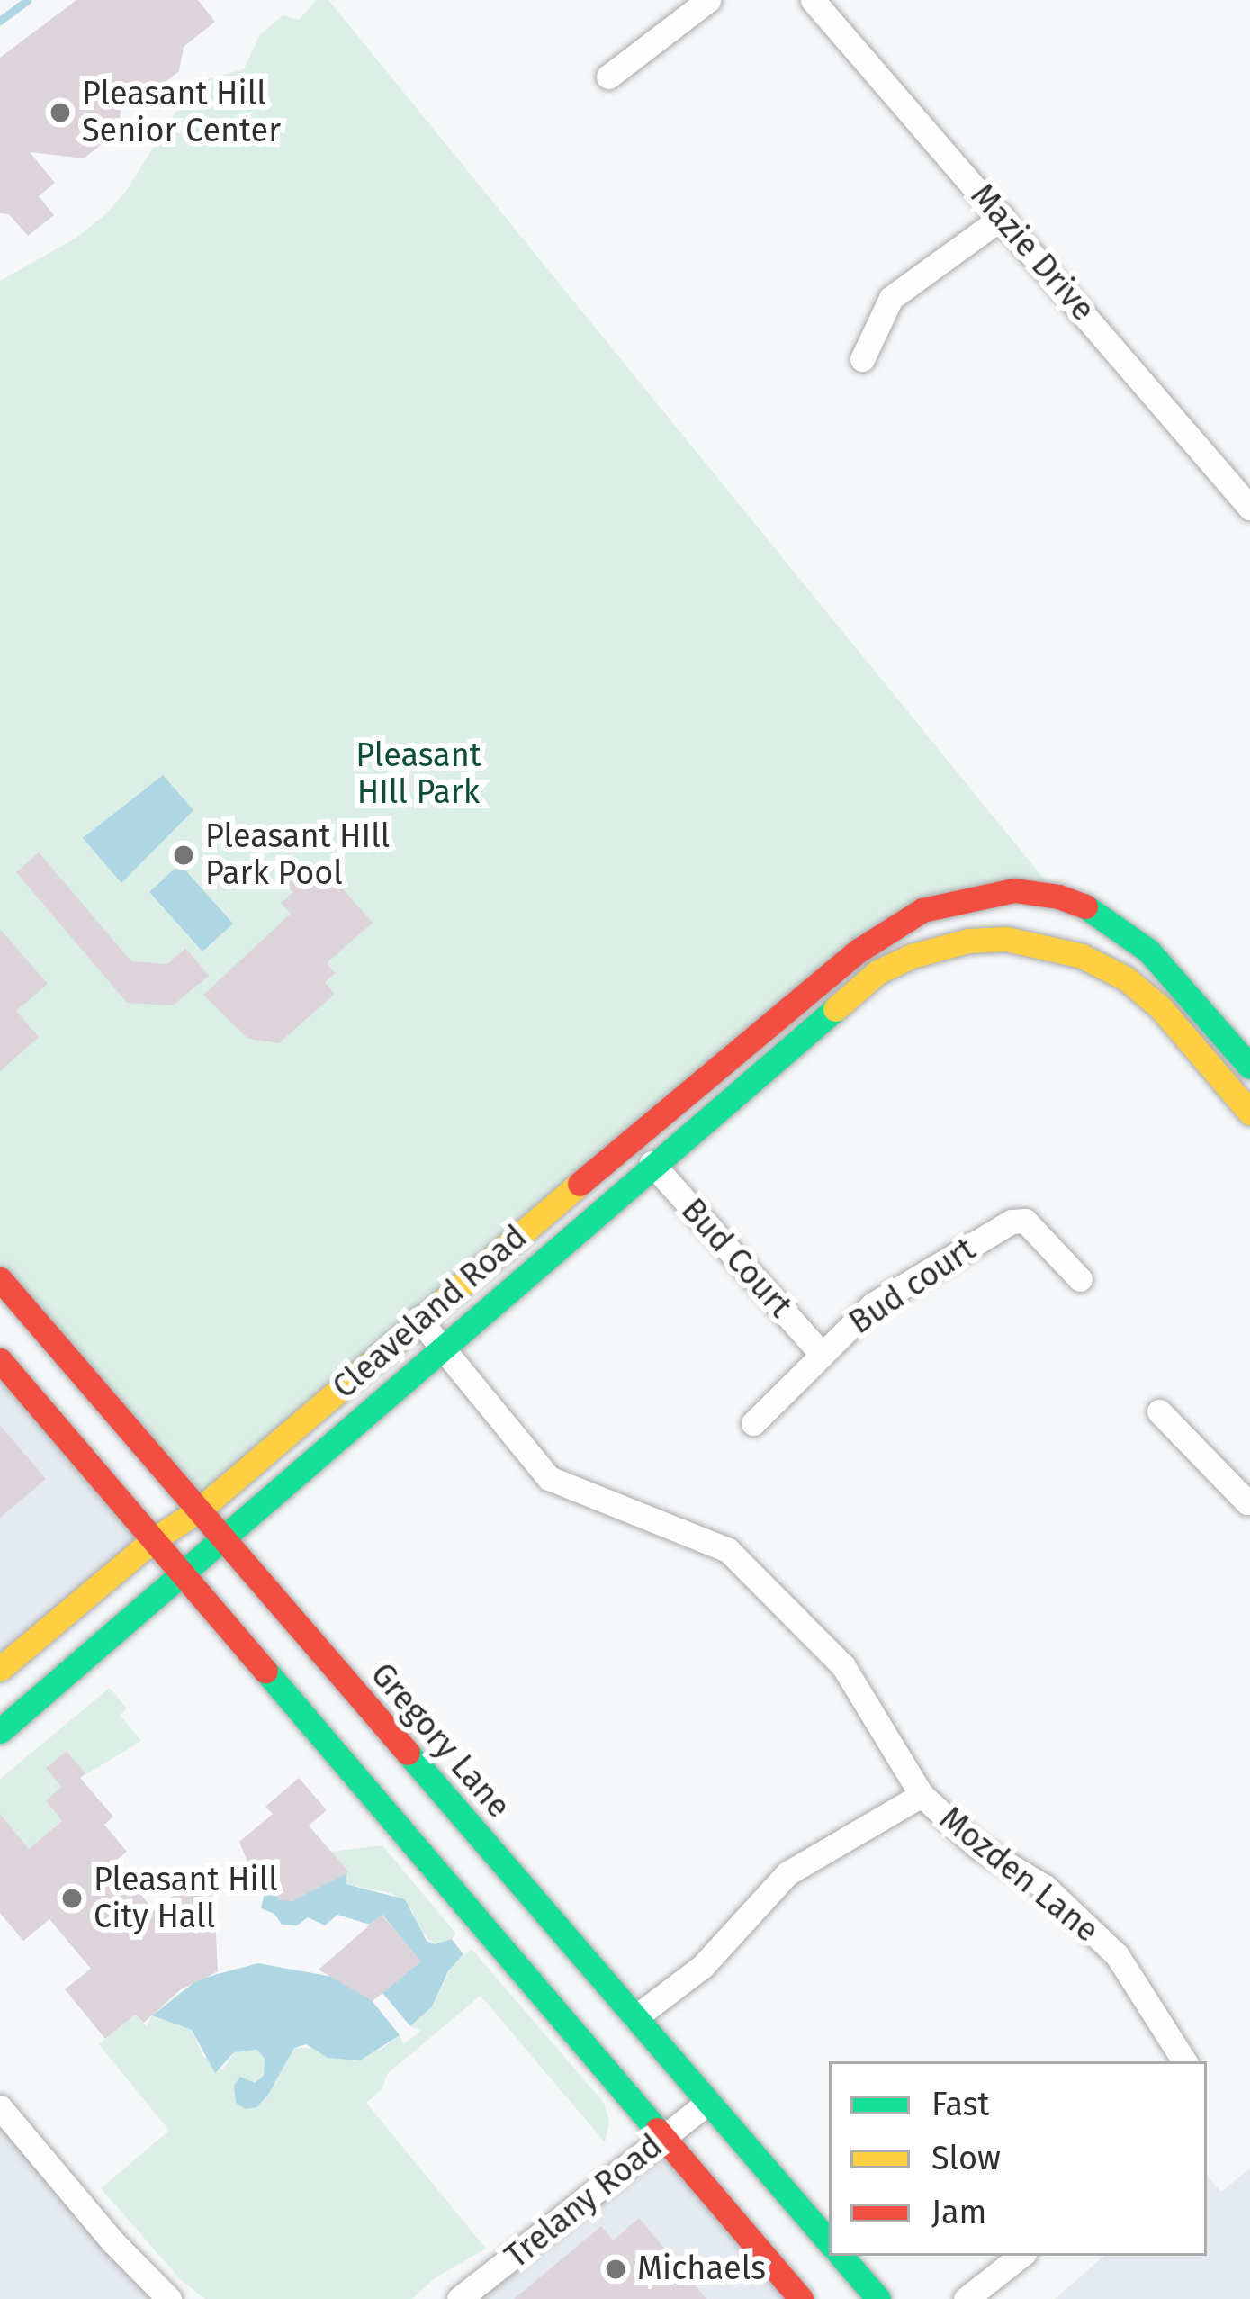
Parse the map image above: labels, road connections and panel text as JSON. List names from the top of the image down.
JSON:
{
  "streets": {
    "street": [
      "Mazie Drive",
      "Bud Court",
      "Bud court",
      "Cleaveland Road",
      "Gregory Lane",
      "Mozden Lane",
      "Trelany Road"
    ]
  },
  "crossings": [
    ["Bud Court", "Bud court"],
    ["Bud Court", "Cleaveland Road"],
    ["Cleaveland Road", "Gregory Lane"],
    ["Cleaveland Road", "Mozden Lane"],
    ["Gregory Lane", "Mozden Lane"],
    ["Gregory Lane", "Trelany Road"]
  ],
  "parks": ["Pleasant HIll Park"],
  "places": [
    "Pleasant Hill Senior Center",
    "Pleasant HIll Park Pool",
    "Pleasant Hill City Hall",
    "Michaels"
  ],
  "legend": ["Fast", "Slow", "Jam"]
}
